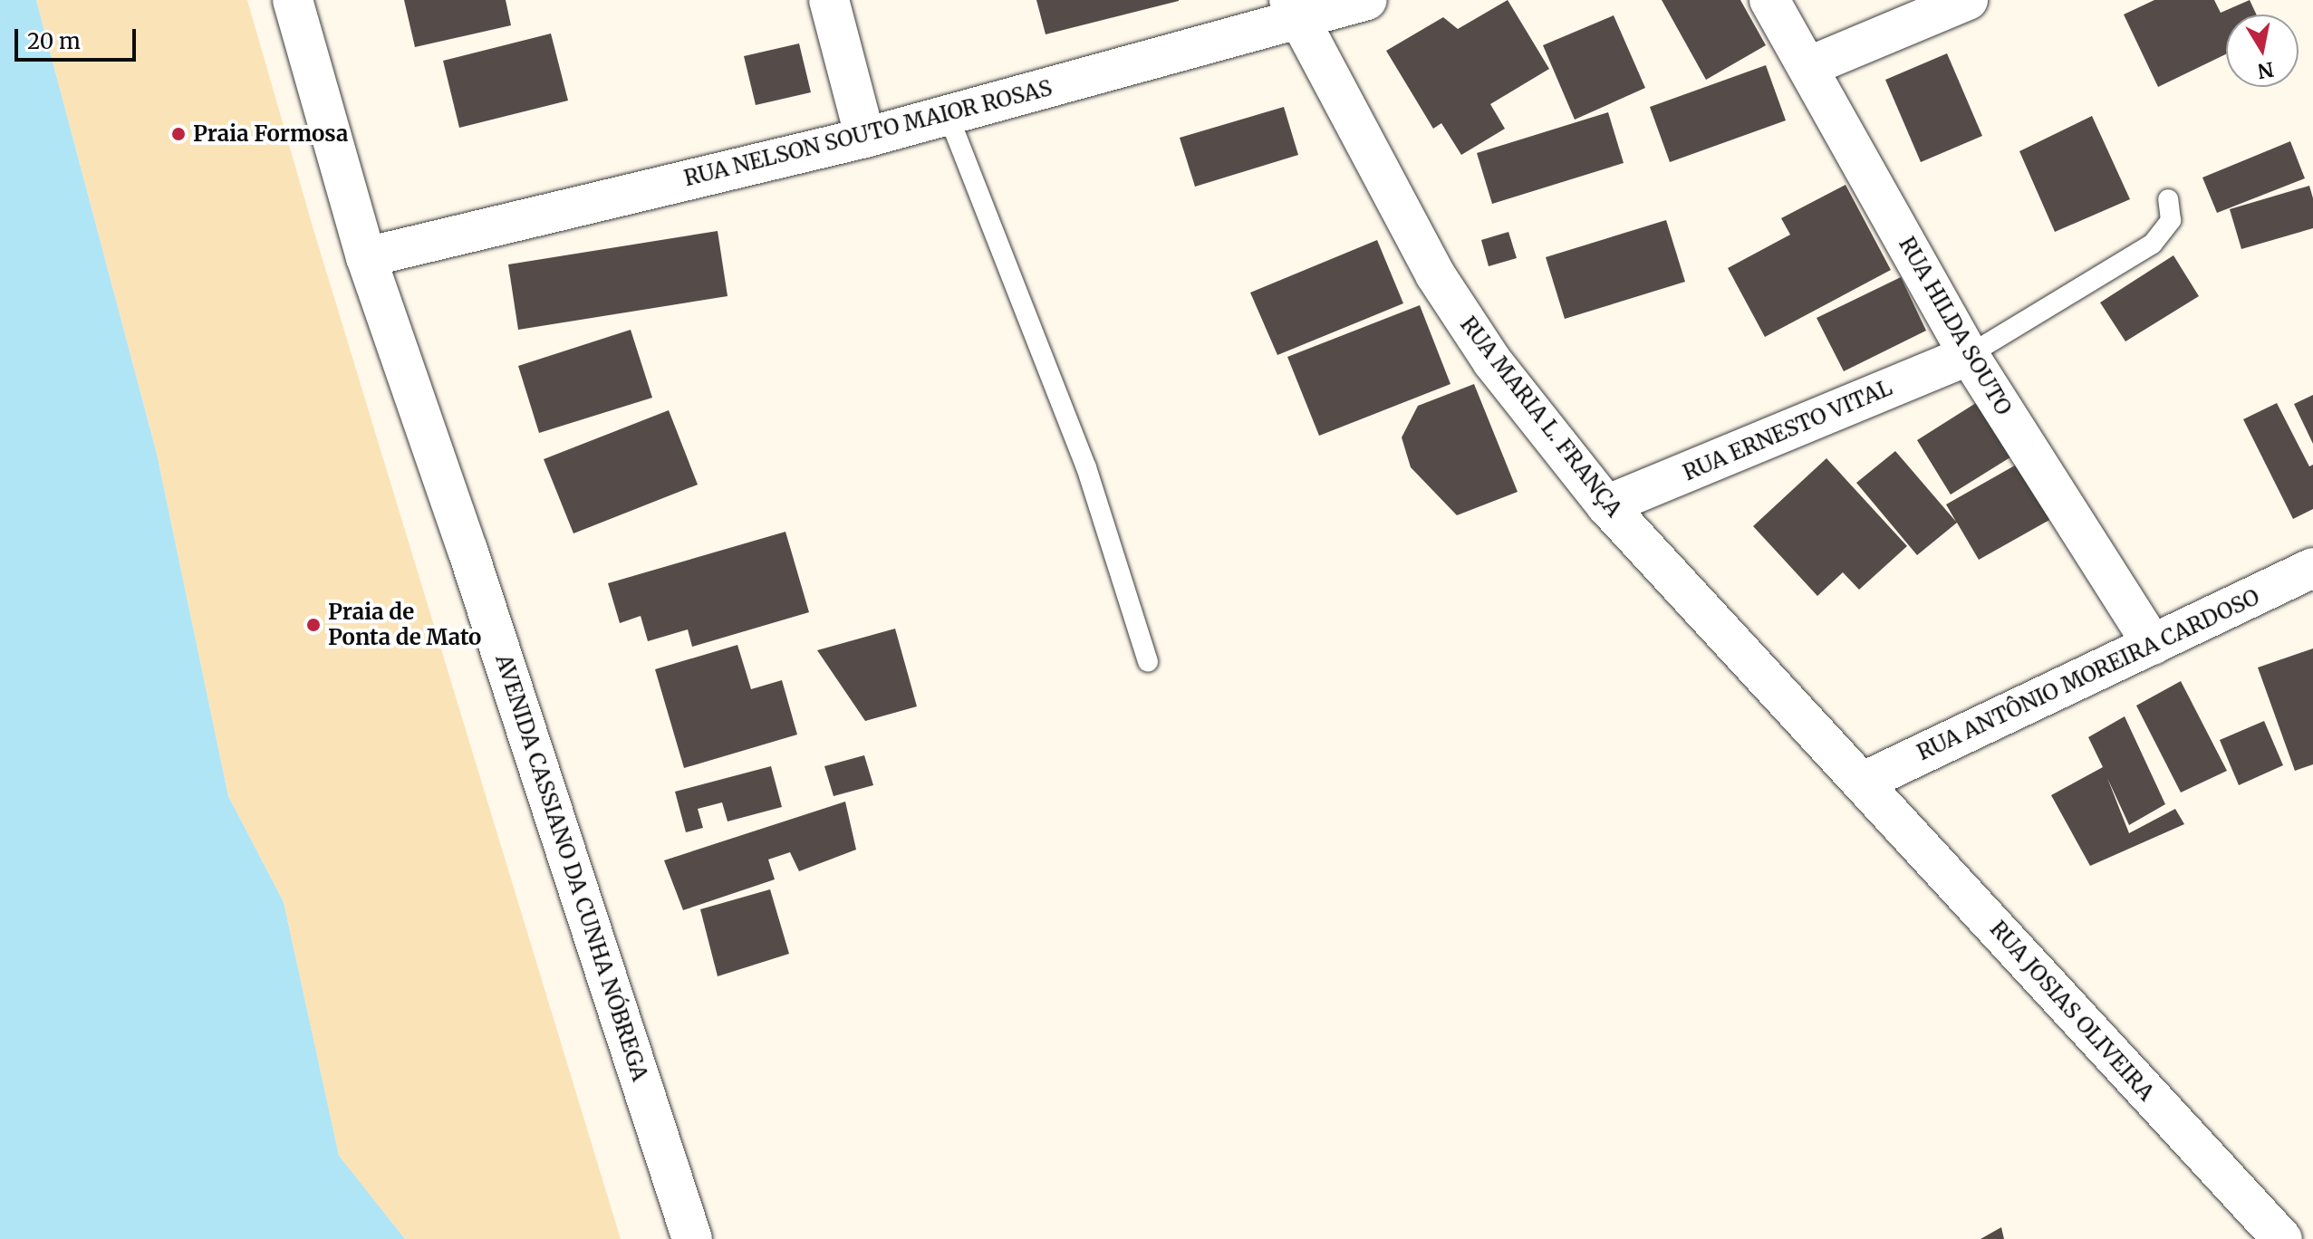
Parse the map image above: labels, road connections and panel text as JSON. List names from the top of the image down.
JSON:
{
  "streets": {
    "street": [
      "RUA NELSON SOUTO MAIOR ROSAS",
      "RUA HILDA SOUTO",
      "RUA MARIA L. FRANÇA",
      "RUA ERNESTO VITAL",
      "RUA ANTÔNIO MOREIRA CARDOSO",
      "AVENIDA CASSIANO DA CUNHA NÓBREGA",
      "RUA JOSIAS OLIVEIRA"
    ]
  },
  "crossings": [
    ["RUA NELSON SOUTO MAIOR ROSAS", "RUA MARIA L. FRANÇA"],
    ["RUA NELSON SOUTO MAIOR ROSAS", "AVENIDA CASSIANO DA CUNHA NÓBREGA"],
    ["RUA HILDA SOUTO", "RUA ERNESTO VITAL"],
    ["RUA HILDA SOUTO", "RUA ANTÔNIO MOREIRA CARDOSO"],
    ["RUA MARIA L. FRANÇA", "RUA ERNESTO VITAL"],
    ["RUA MARIA L. FRANÇA", "RUA ANTÔNIO MOREIRA CARDOSO"],
    ["RUA MARIA L. FRANÇA", "RUA JOSIAS OLIVEIRA"],
    ["RUA ANTÔNIO MOREIRA CARDOSO", "RUA JOSIAS OLIVEIRA"]
  ],
  "places": ["Praia Formosa", "Praia de Ponta de Mato"],
  "scale_bar": "20 m",
  "north": "bottom"
}
